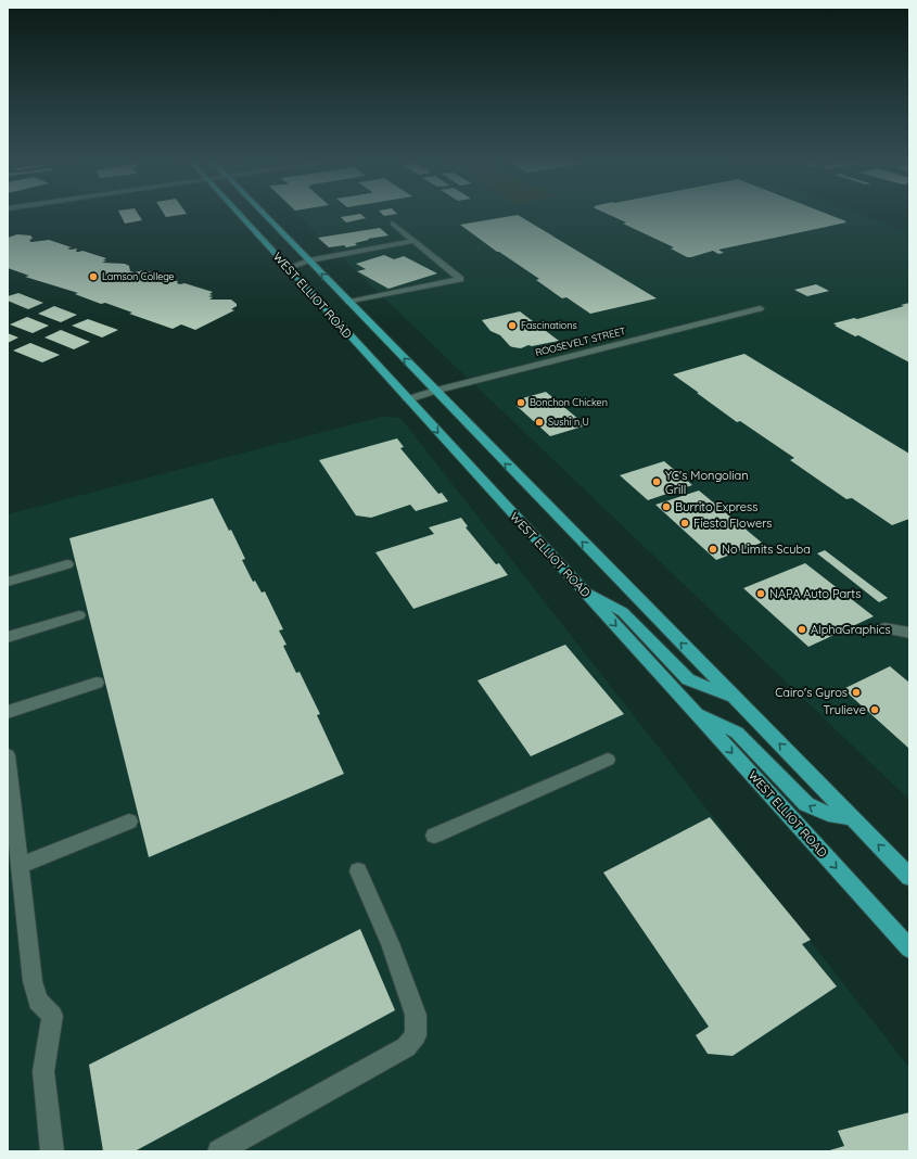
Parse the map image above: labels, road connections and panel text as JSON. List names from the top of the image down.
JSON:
{
  "streets": {
    "main road": ["WEST ELLIOT ROAD"],
    "street": ["ROOSEVELT STREET"]
  },
  "crossings": [
    ["WEST ELLIOT ROAD", "ROOSEVELT STREET"]
  ],
  "places": [
    "Lamson College",
    "Fascinations",
    "Bonchon Chicken",
    "Sushi n U",
    "YC's Mongolian Grill",
    "Burrito Express",
    "Fiesta Flowers",
    "No Limits Scuba",
    "NAPA Auto Parts",
    "AlphaGraphics",
    "Cairo's Gyros",
    "Trulieve"
  ]
}
